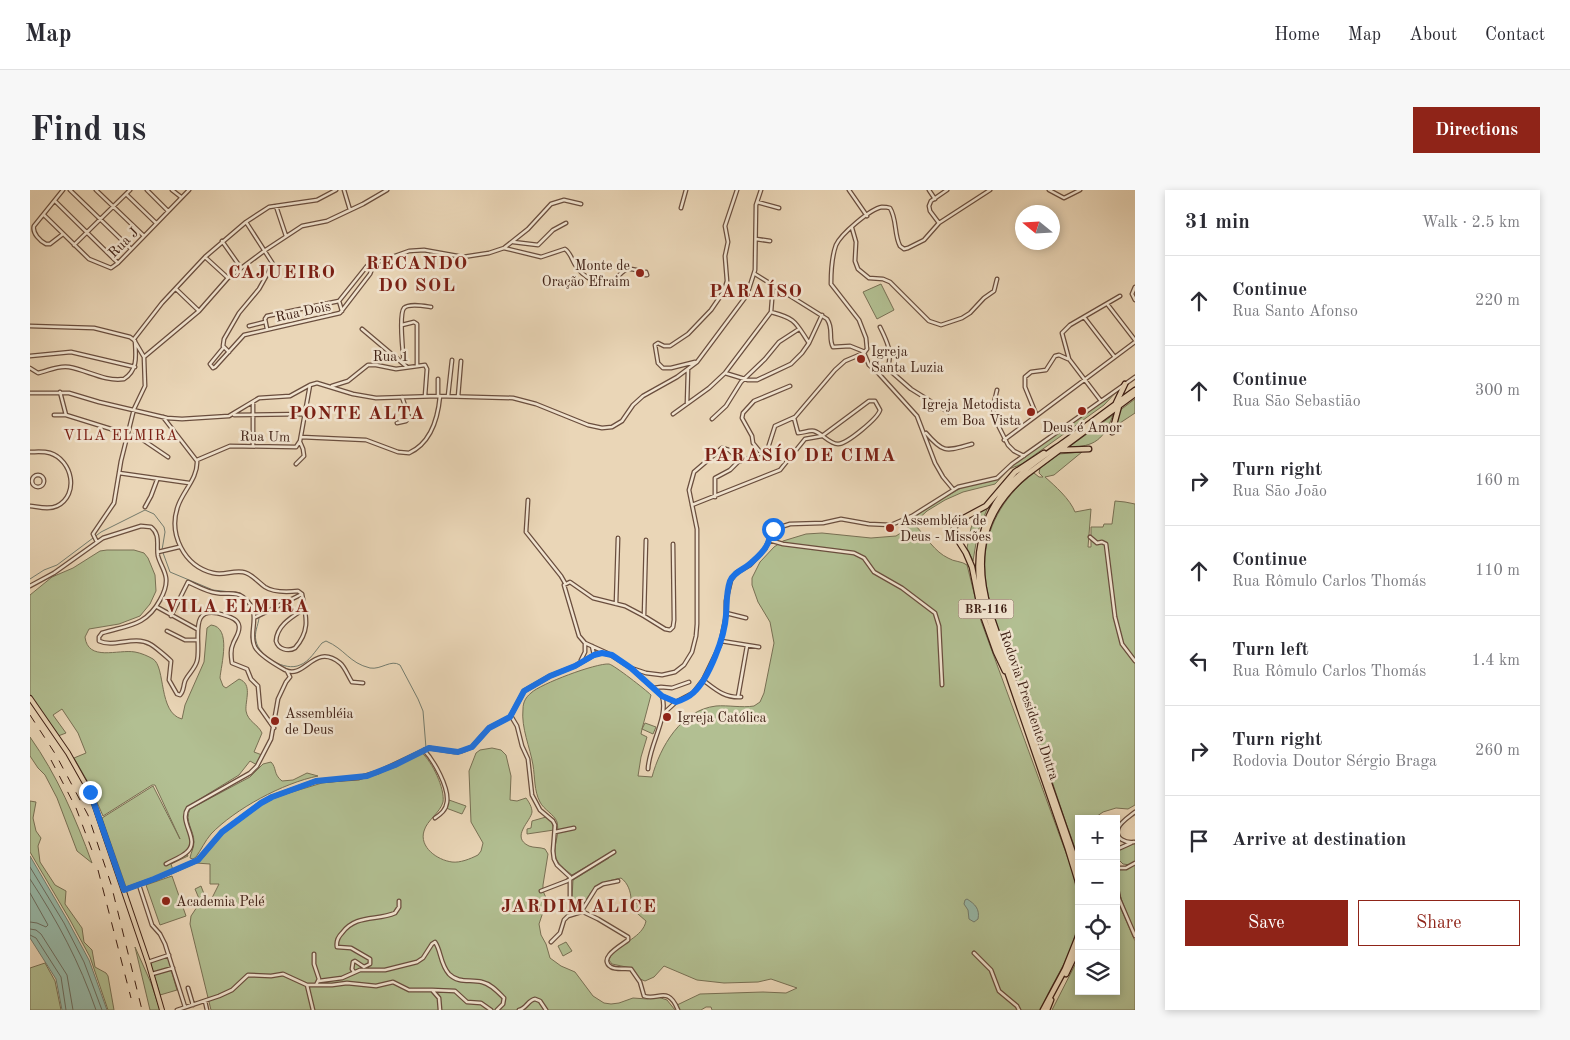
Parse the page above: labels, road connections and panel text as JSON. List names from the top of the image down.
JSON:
{
  "streets": {
    "highway": ["BR-116", "Rodovia Presidente Dutra"],
    "street": [
      "Rua J",
      "Rua Dois",
      "Rua 1",
      "Rua Um"
    ]
  },
  "districts": [
    "RECANDO DO SOL",
    "CAJUEIRO",
    "PARAÍSO",
    "PONTE ALTA",
    "VILA ELMIRA",
    "PARASÍO DE CIMA",
    "VILA ELMIRA",
    "JARDIM ALICE"
  ],
  "places": [
    "Monte de Oração Efraim",
    "Igreja Santa Luzia",
    "Deus é Amor",
    "Igreja Metodista em Boa Vista",
    "Assembléia de Deus - Missões",
    "Igreja Católica",
    "Assembléia de Deus",
    "Academia Pelé"
  ],
  "north": "left",
  "page": {
    "header": "Map",
    "nav": [
      "Home",
      "Map",
      "About",
      "Contact"
    ],
    "buttons": [
      "Directions",
      ["Save", "Share"]
    ],
    "title": "Find us",
    "heading": ["31 min", "Walk · 2.5 km"],
    "list": [
      ["Continue", "Rua Santo Afonso", "220 m"],
      ["Continue", "Rua São Sebastião", "300 m"],
      ["Turn right", "Rua São João", "160 m"],
      ["Continue", "Rua Rômulo Carlos Thomás", "110 m"],
      ["Turn left", "Rua Rômulo Carlos Thomás", "1.4 km"],
      ["Turn right", "Rodovia Doutor Sérgio Braga", "260 m"],
      "Arrive at destination"
    ],
    "map_buttons": ["+", "−"]
  }
}
